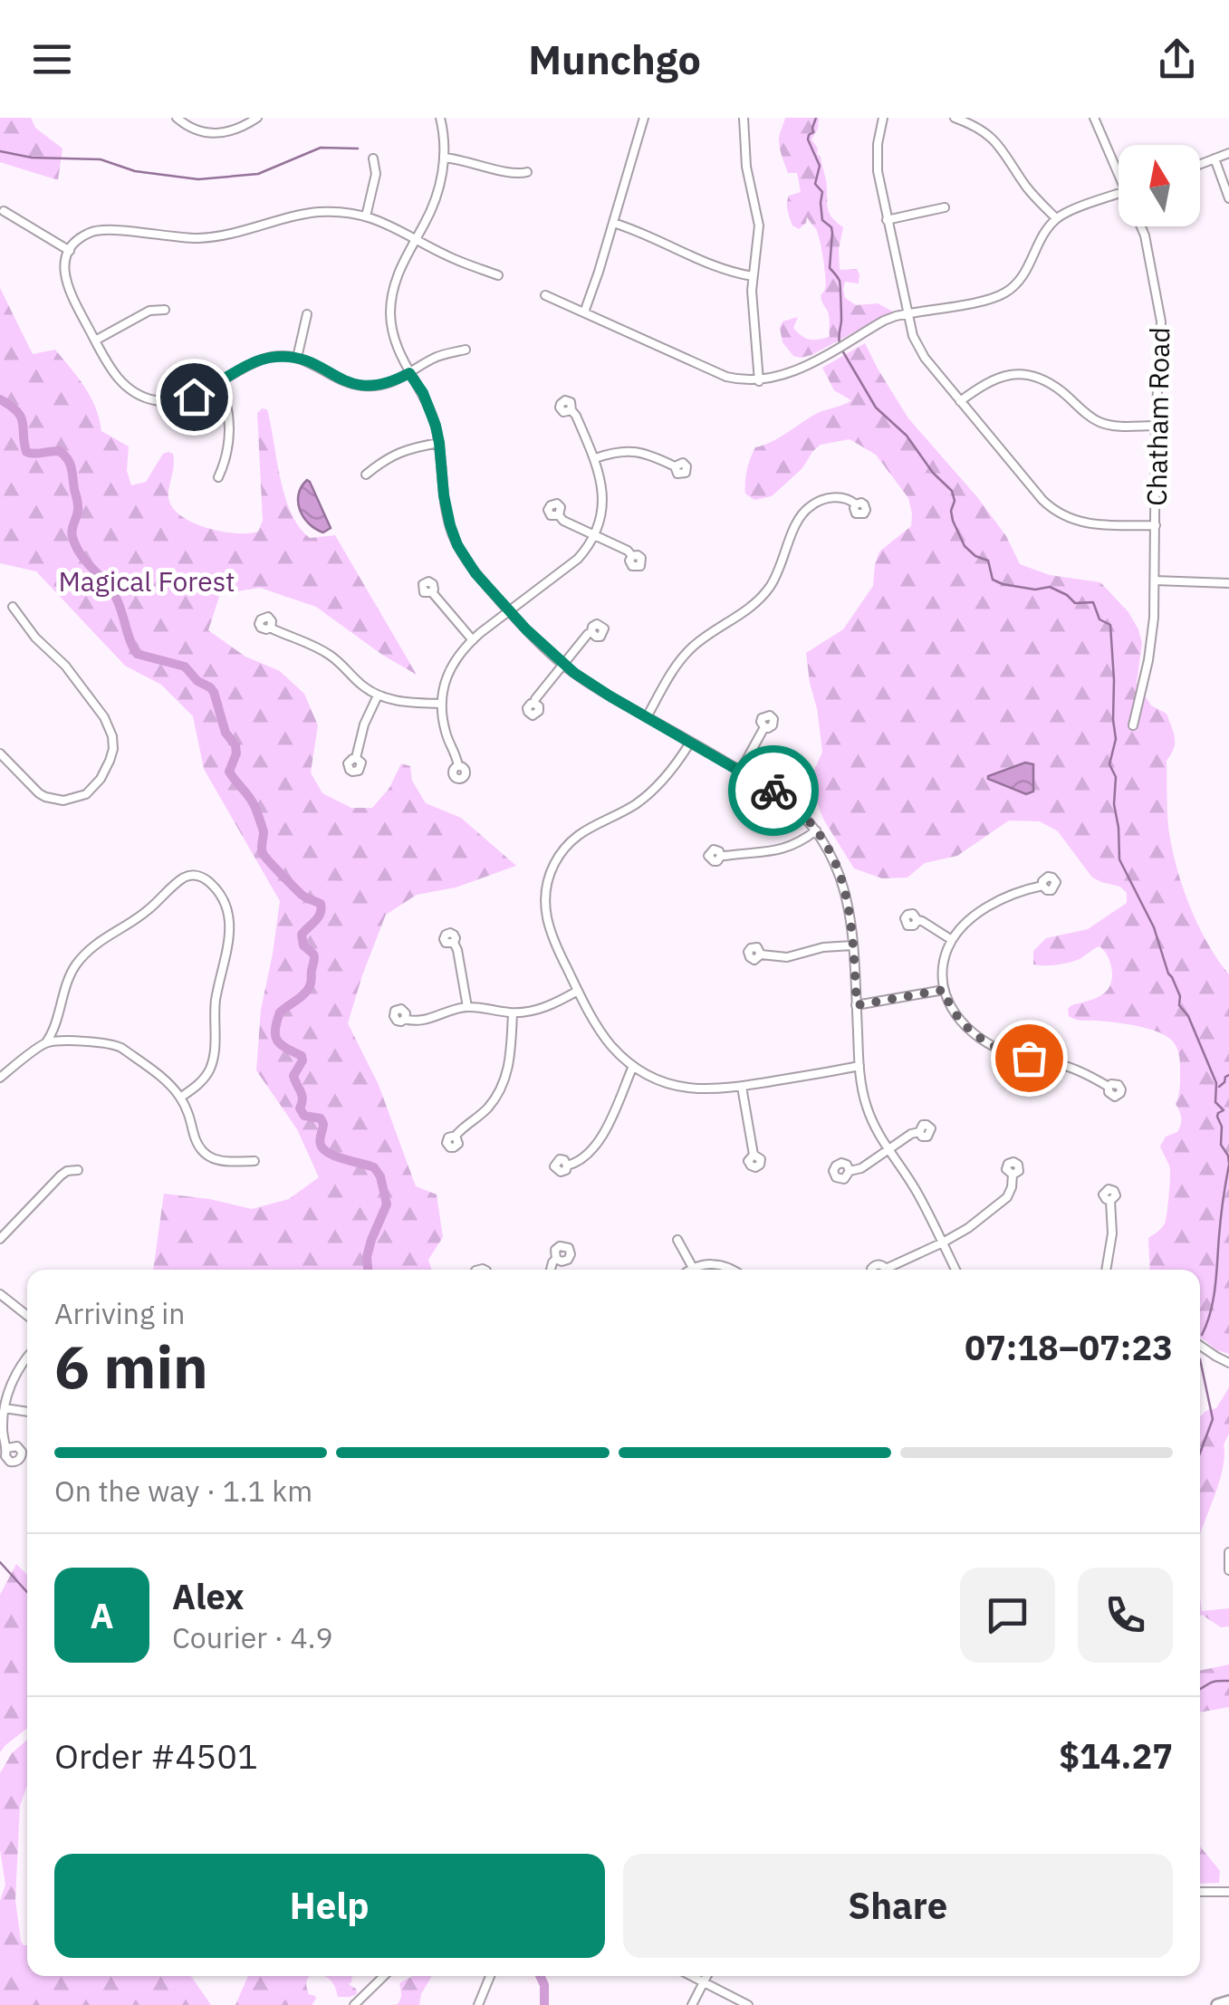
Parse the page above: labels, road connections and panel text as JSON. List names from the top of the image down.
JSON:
{
  "streets": {
    "street": ["Chatham Road"]
  },
  "parks": ["Magical Forest"],
  "north": "top",
  "page": {
    "header": "Munchgo",
    "heading": ["6 min", "Arriving in", "07:18–07:23"],
    "panel": [
      "Alex",
      "Courier · 4.9",
      "Order #4501",
      "$14.27"
    ],
    "bar": "On the way · 1.1 km",
    "round": "A",
    "buttons": ["Help", "Share"]
  }
}
